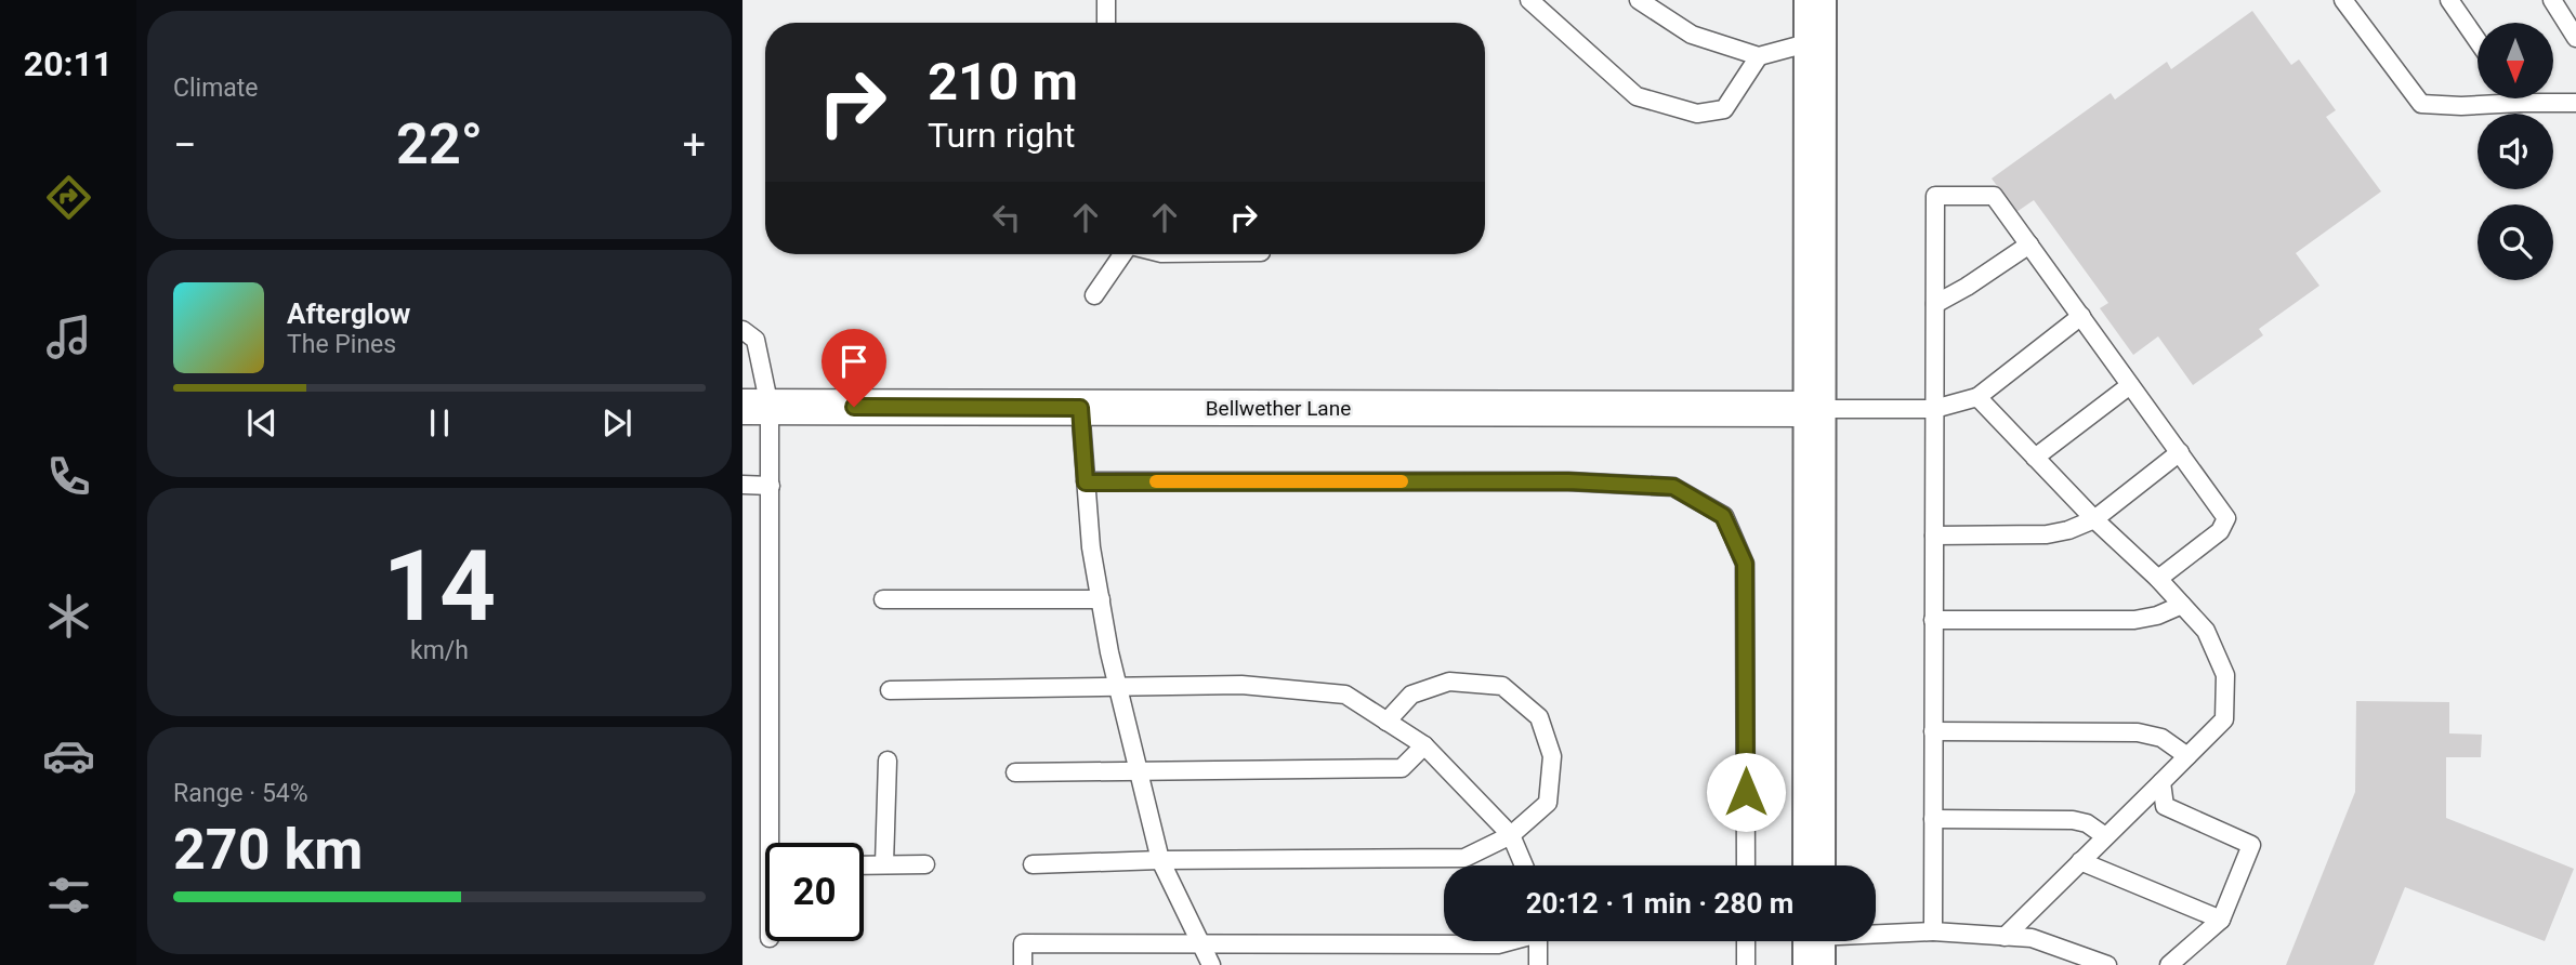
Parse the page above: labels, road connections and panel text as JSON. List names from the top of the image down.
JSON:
{
  "streets": {
    "street": ["Bellwether Lane"]
  },
  "north": "bottom",
  "page": {
    "tabs": "20:11",
    "tile": [
      "Climate",
      ["14", "km/h"],
      ["Range · 54%", "270 km"]
    ],
    "turn": ["210 m", "Turn right"],
    "heat": ["−", "22°", "+"],
    "song": ["Afterglow", "The Pines"],
    "limit": "20",
    "trip": "20:12 · 1 min · 280 m"
  }
}
